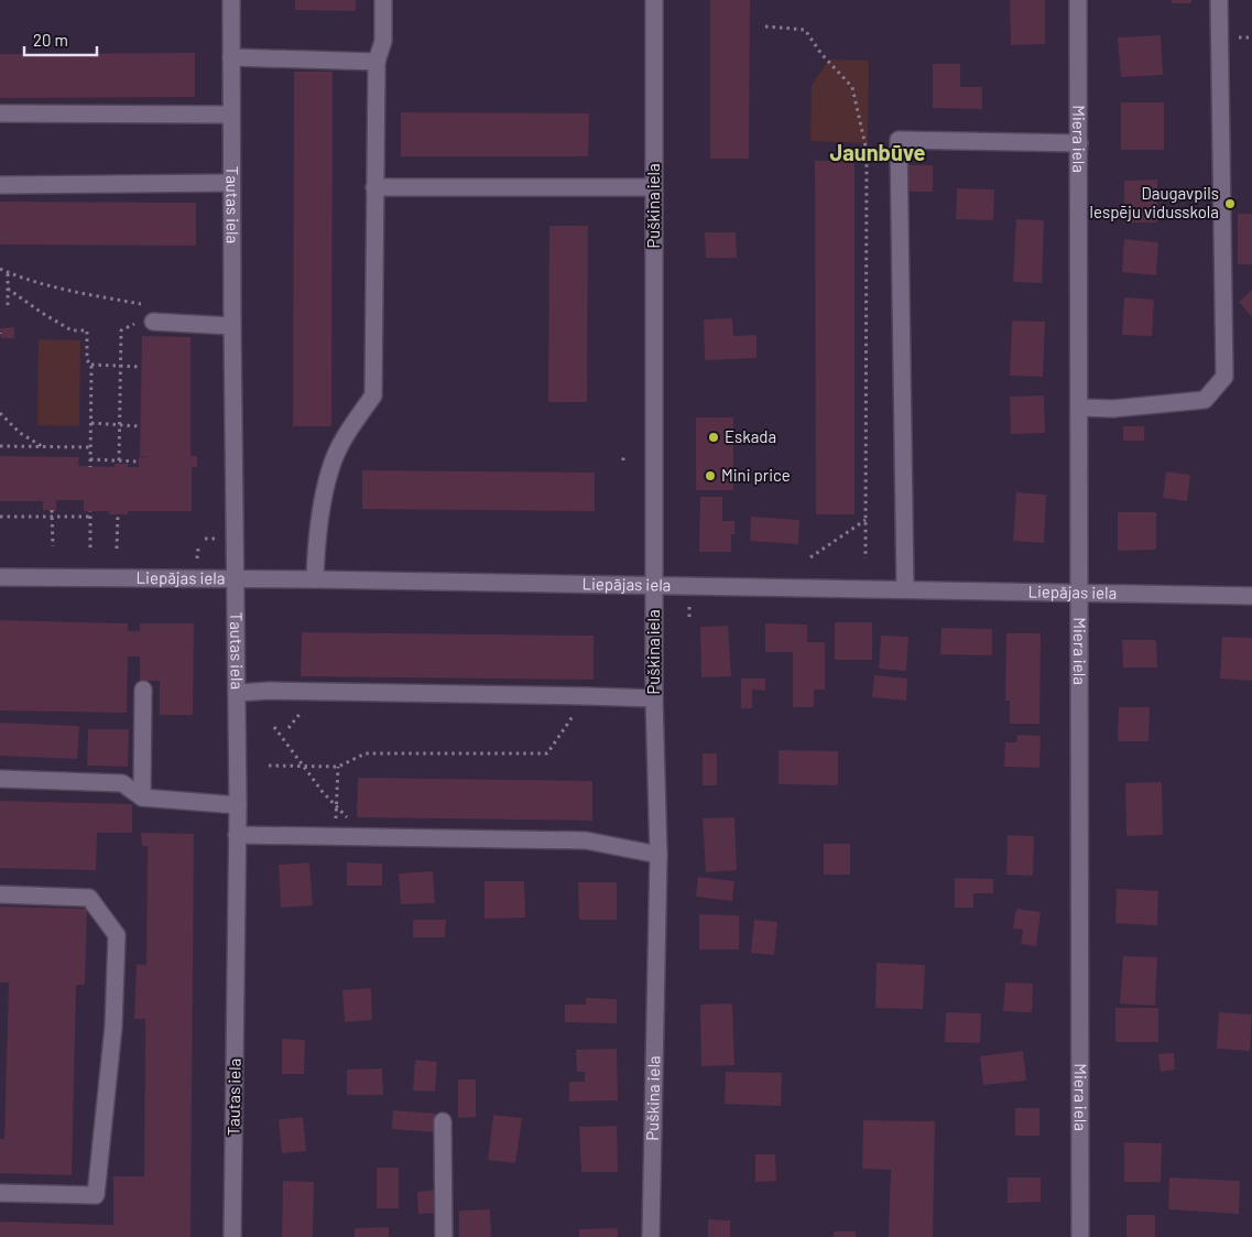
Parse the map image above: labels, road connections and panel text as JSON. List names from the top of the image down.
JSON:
{
  "streets": {
    "street": [
      "Miera iela",
      "Tautas iela",
      "Puškina iela",
      "Liepājas iela"
    ]
  },
  "crossings": [
    ["Miera iela", "Liepājas iela"],
    ["Tautas iela", "Liepājas iela"],
    ["Puškina iela", "Liepājas iela"]
  ],
  "districts": ["Jaunbūve"],
  "places": ["Daugavpils Iespēju vidusskola", "Eskada", "Mini price"],
  "scale_bar": "20 m"
}
